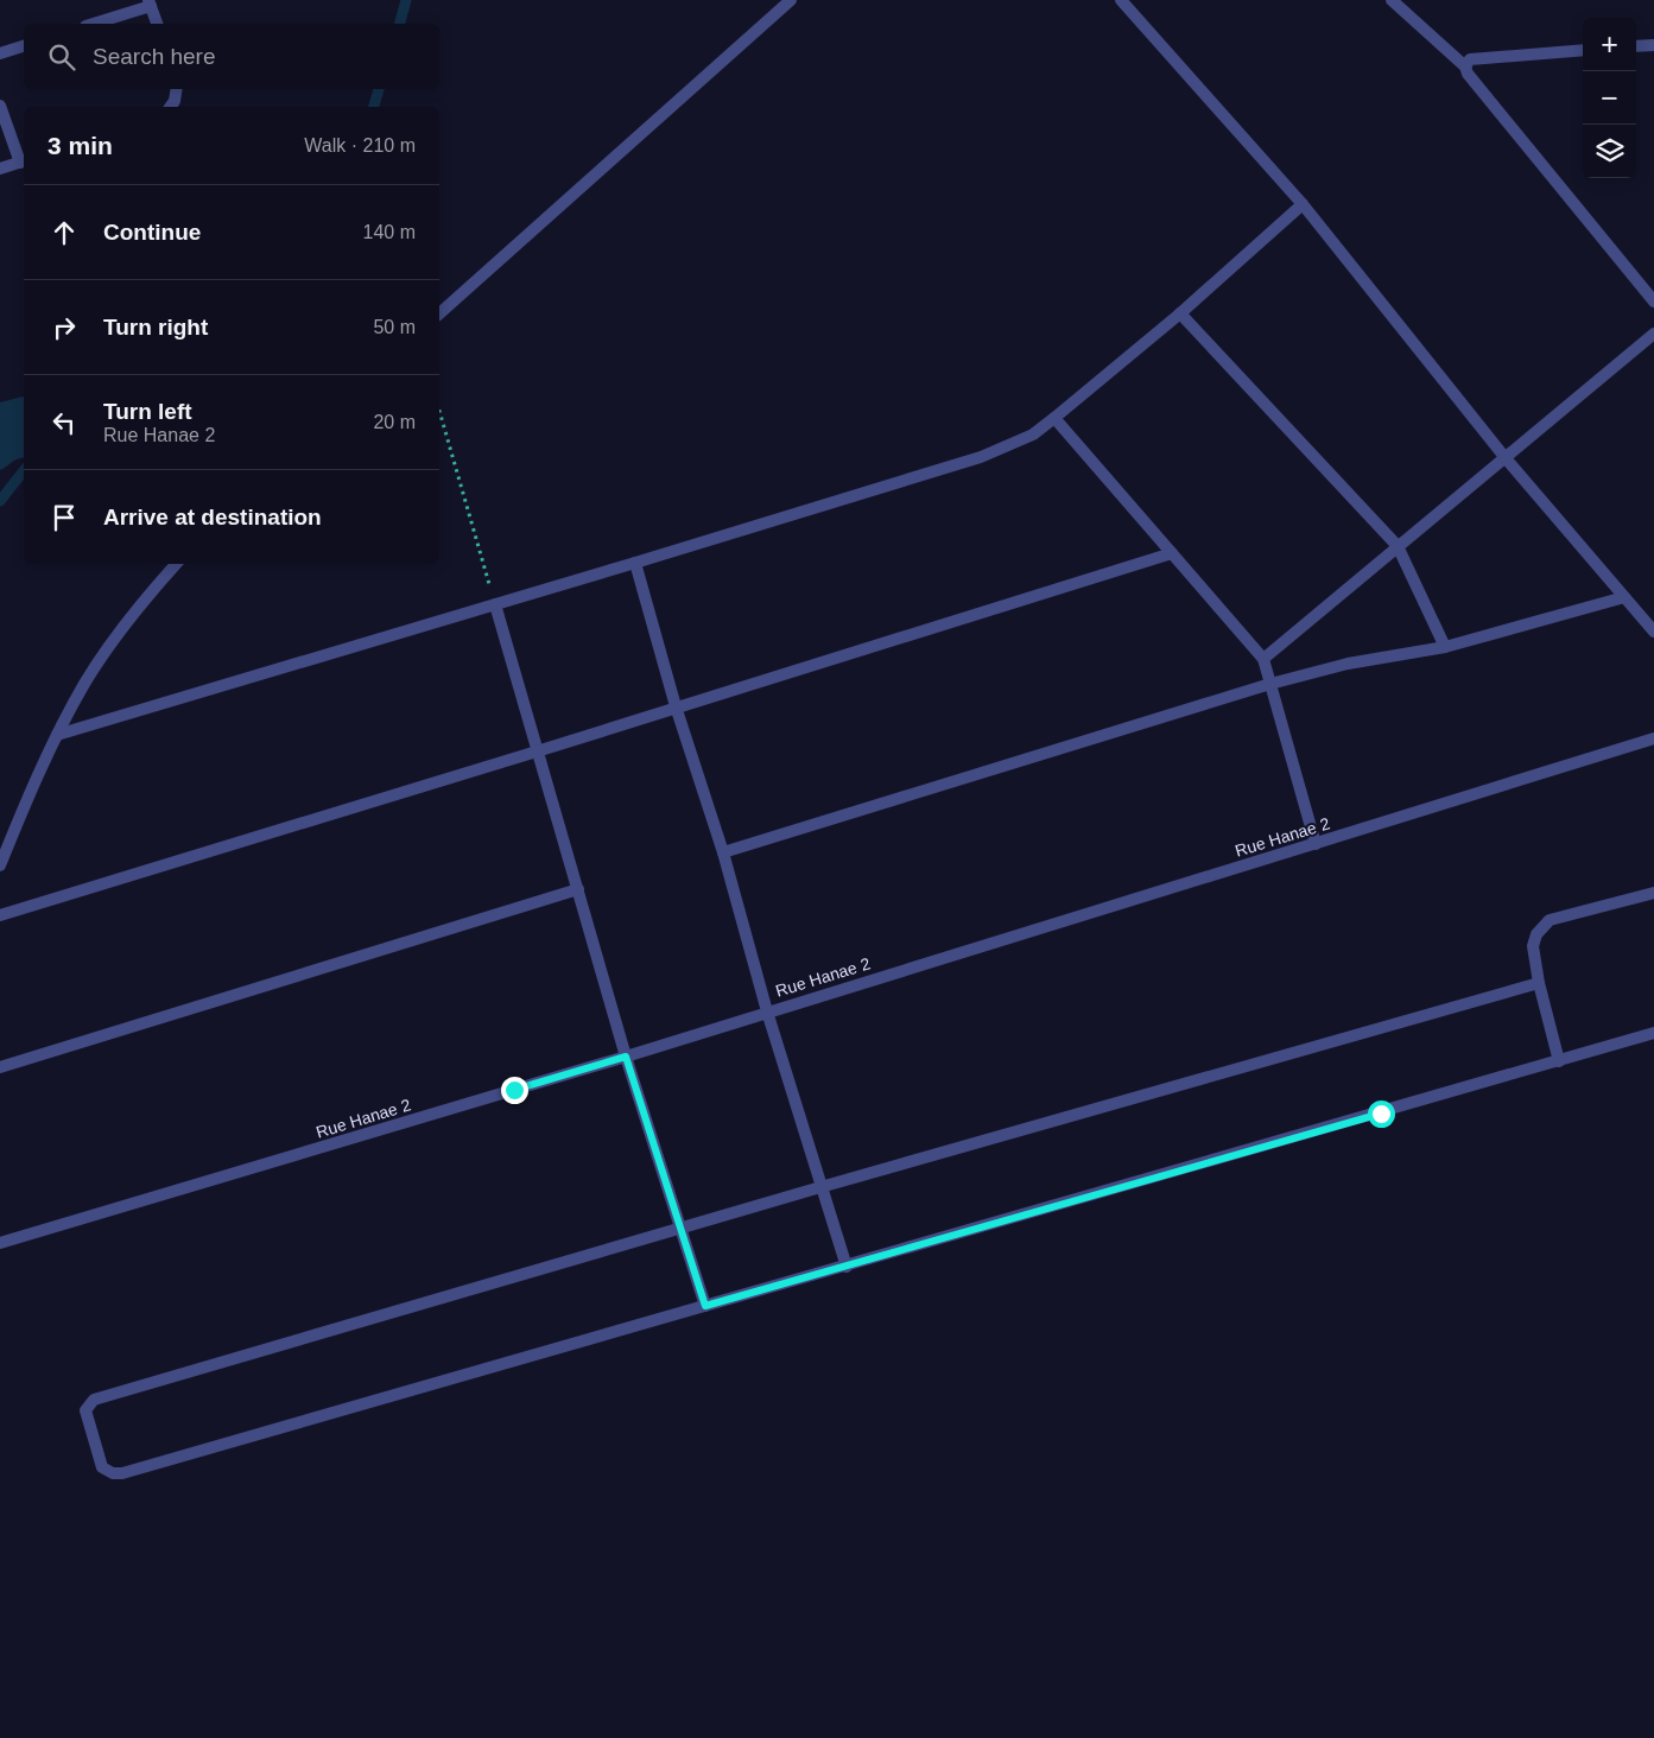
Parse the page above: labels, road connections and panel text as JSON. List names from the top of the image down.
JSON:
{
  "streets": {
    "street": ["Rue Hanae 2"]
  },
  "page": {
    "map_buttons": ["+", "−"],
    "search": "Search here",
    "heading": ["3 min", "Walk · 210 m"],
    "list": [
      ["Continue", "140 m"],
      ["Turn right", "50 m"],
      ["Turn left", "Rue Hanae 2", "20 m"],
      "Arrive at destination"
    ]
  }
}
